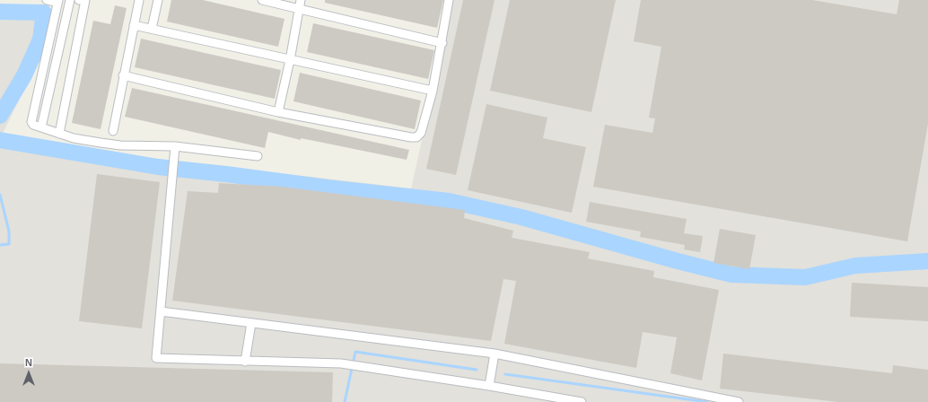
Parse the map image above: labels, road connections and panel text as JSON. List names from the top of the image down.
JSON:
{
  "north": "top"
}
